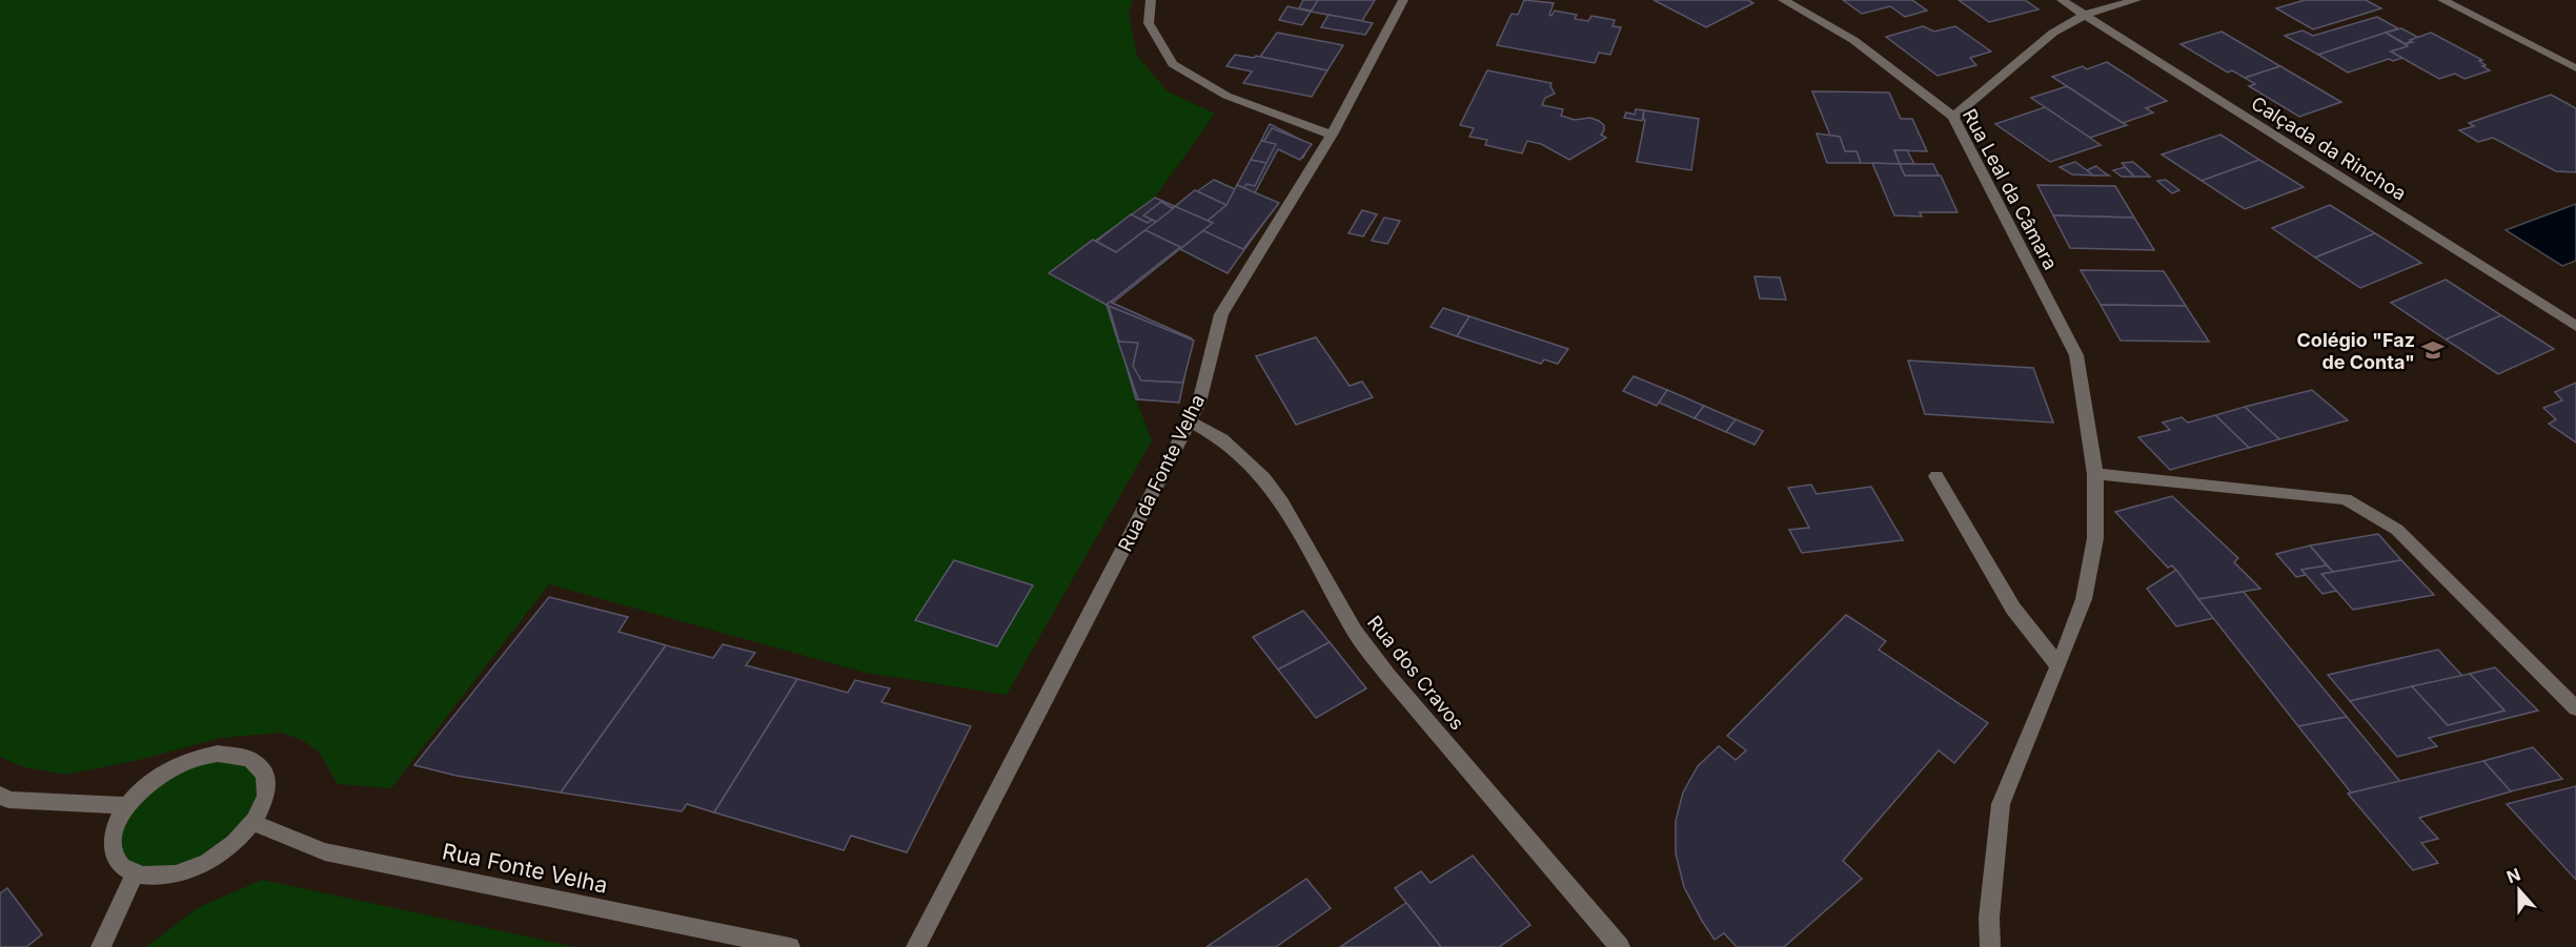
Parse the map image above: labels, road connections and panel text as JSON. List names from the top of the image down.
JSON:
{
  "streets": {
    "street": [
      "Calçada da Rinchoa",
      "Rua Leal da Câmara",
      "Rua da Fonte Velha",
      "Rua dos Cravos",
      "Rua Fonte Velha"
    ]
  },
  "crossings": [
    ["Rua da Fonte Velha", "Rua dos Cravos"]
  ],
  "places": {
    "school or university": ["Colégio \"Faz de Conta\""]
  },
  "north": "top"
}
